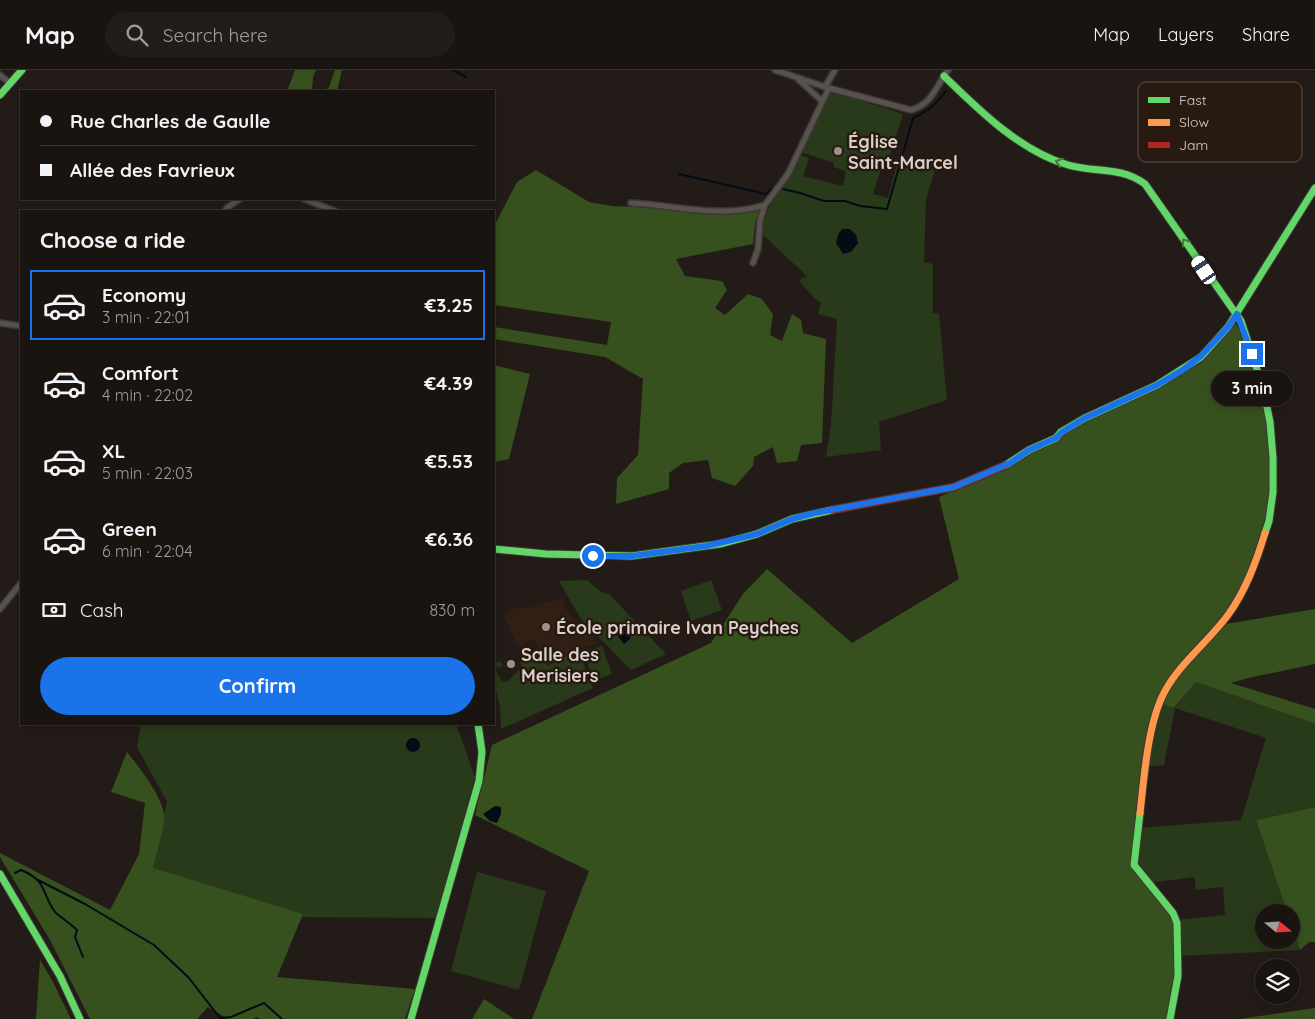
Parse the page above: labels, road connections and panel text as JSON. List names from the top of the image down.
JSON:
{
  "places": ["Église Saint-Marcel", "École primaire Ivan Peyches", "Salle des Merisiers"],
  "legend": ["Fast", "Slow", "Jam"],
  "north": "right",
  "page": {
    "header": "Map",
    "search": "Search here",
    "nav": ["Map", "Layers", "Share"],
    "banner": ["Rue Charles de Gaulle", "Allée des Favrieux"],
    "heading": "Choose a ride",
    "list": [
      {
        "name": "Economy",
        "note": "3 min · 22:01",
        "value": "€3.25"
      },
      {
        "name": "Comfort",
        "note": "4 min · 22:02",
        "value": "€4.39"
      },
      {
        "name": "XL",
        "note": "5 min · 22:03",
        "value": "€5.53"
      },
      {
        "name": "Green",
        "note": "6 min · 22:04",
        "value": "€6.36"
      }
    ],
    "bubble": "3 min",
    "pay": ["Cash", "830 m"],
    "buttons": "Confirm"
  }
}
